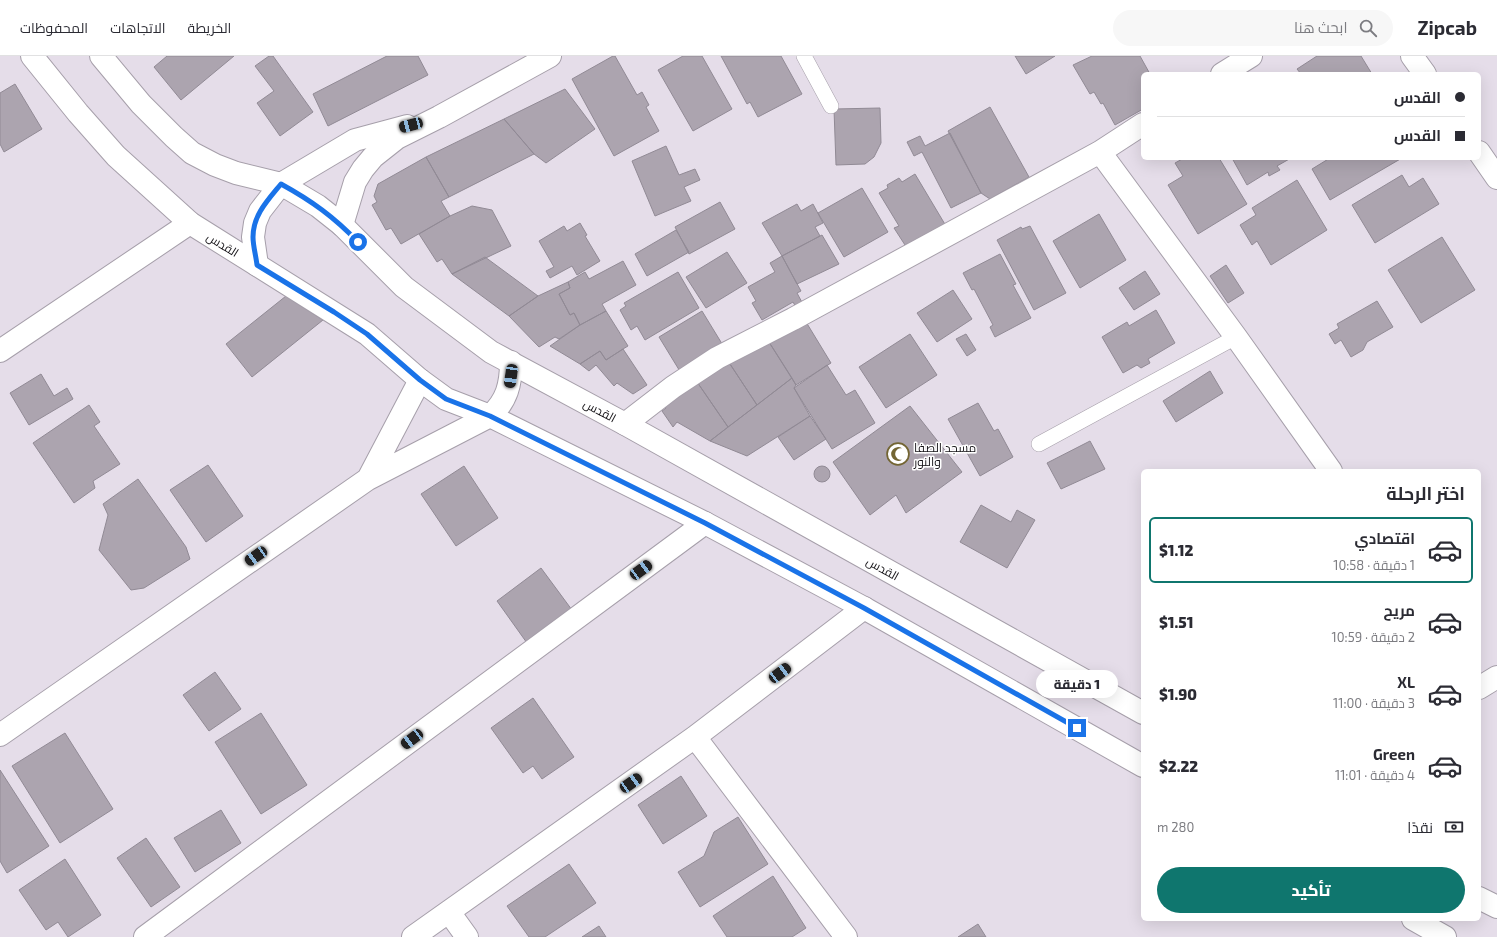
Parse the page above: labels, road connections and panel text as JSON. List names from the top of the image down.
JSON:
{
  "streets": {
    "street": ["القدس"]
  },
  "places": {
    "mosque": ["مسجد الصفا والنور"]
  },
  "page": {
    "header": "Zipcab",
    "search": "ابحث هنا",
    "nav": ["الخريطة", "الاتجاهات", "المحفوظات"],
    "banner": ["القدس", "القدس"],
    "heading": "اختر الرحلة",
    "list": [
      {
        "name": "اقتصادي",
        "note": "1 دقيقة · 10:58",
        "value": "$1.12"
      },
      {
        "name": "مريح",
        "note": "2 دقيقة · 10:59",
        "value": "$1.51"
      },
      {
        "name": "XL",
        "note": "3 دقيقة · 11:00",
        "value": "$1.90"
      },
      {
        "name": "Green",
        "note": "4 دقيقة · 11:01",
        "value": "$2.22"
      }
    ],
    "bubble": "1 دقيقة",
    "pay": ["نقدًا", "280 m"],
    "buttons": "تأكيد"
  }
}
